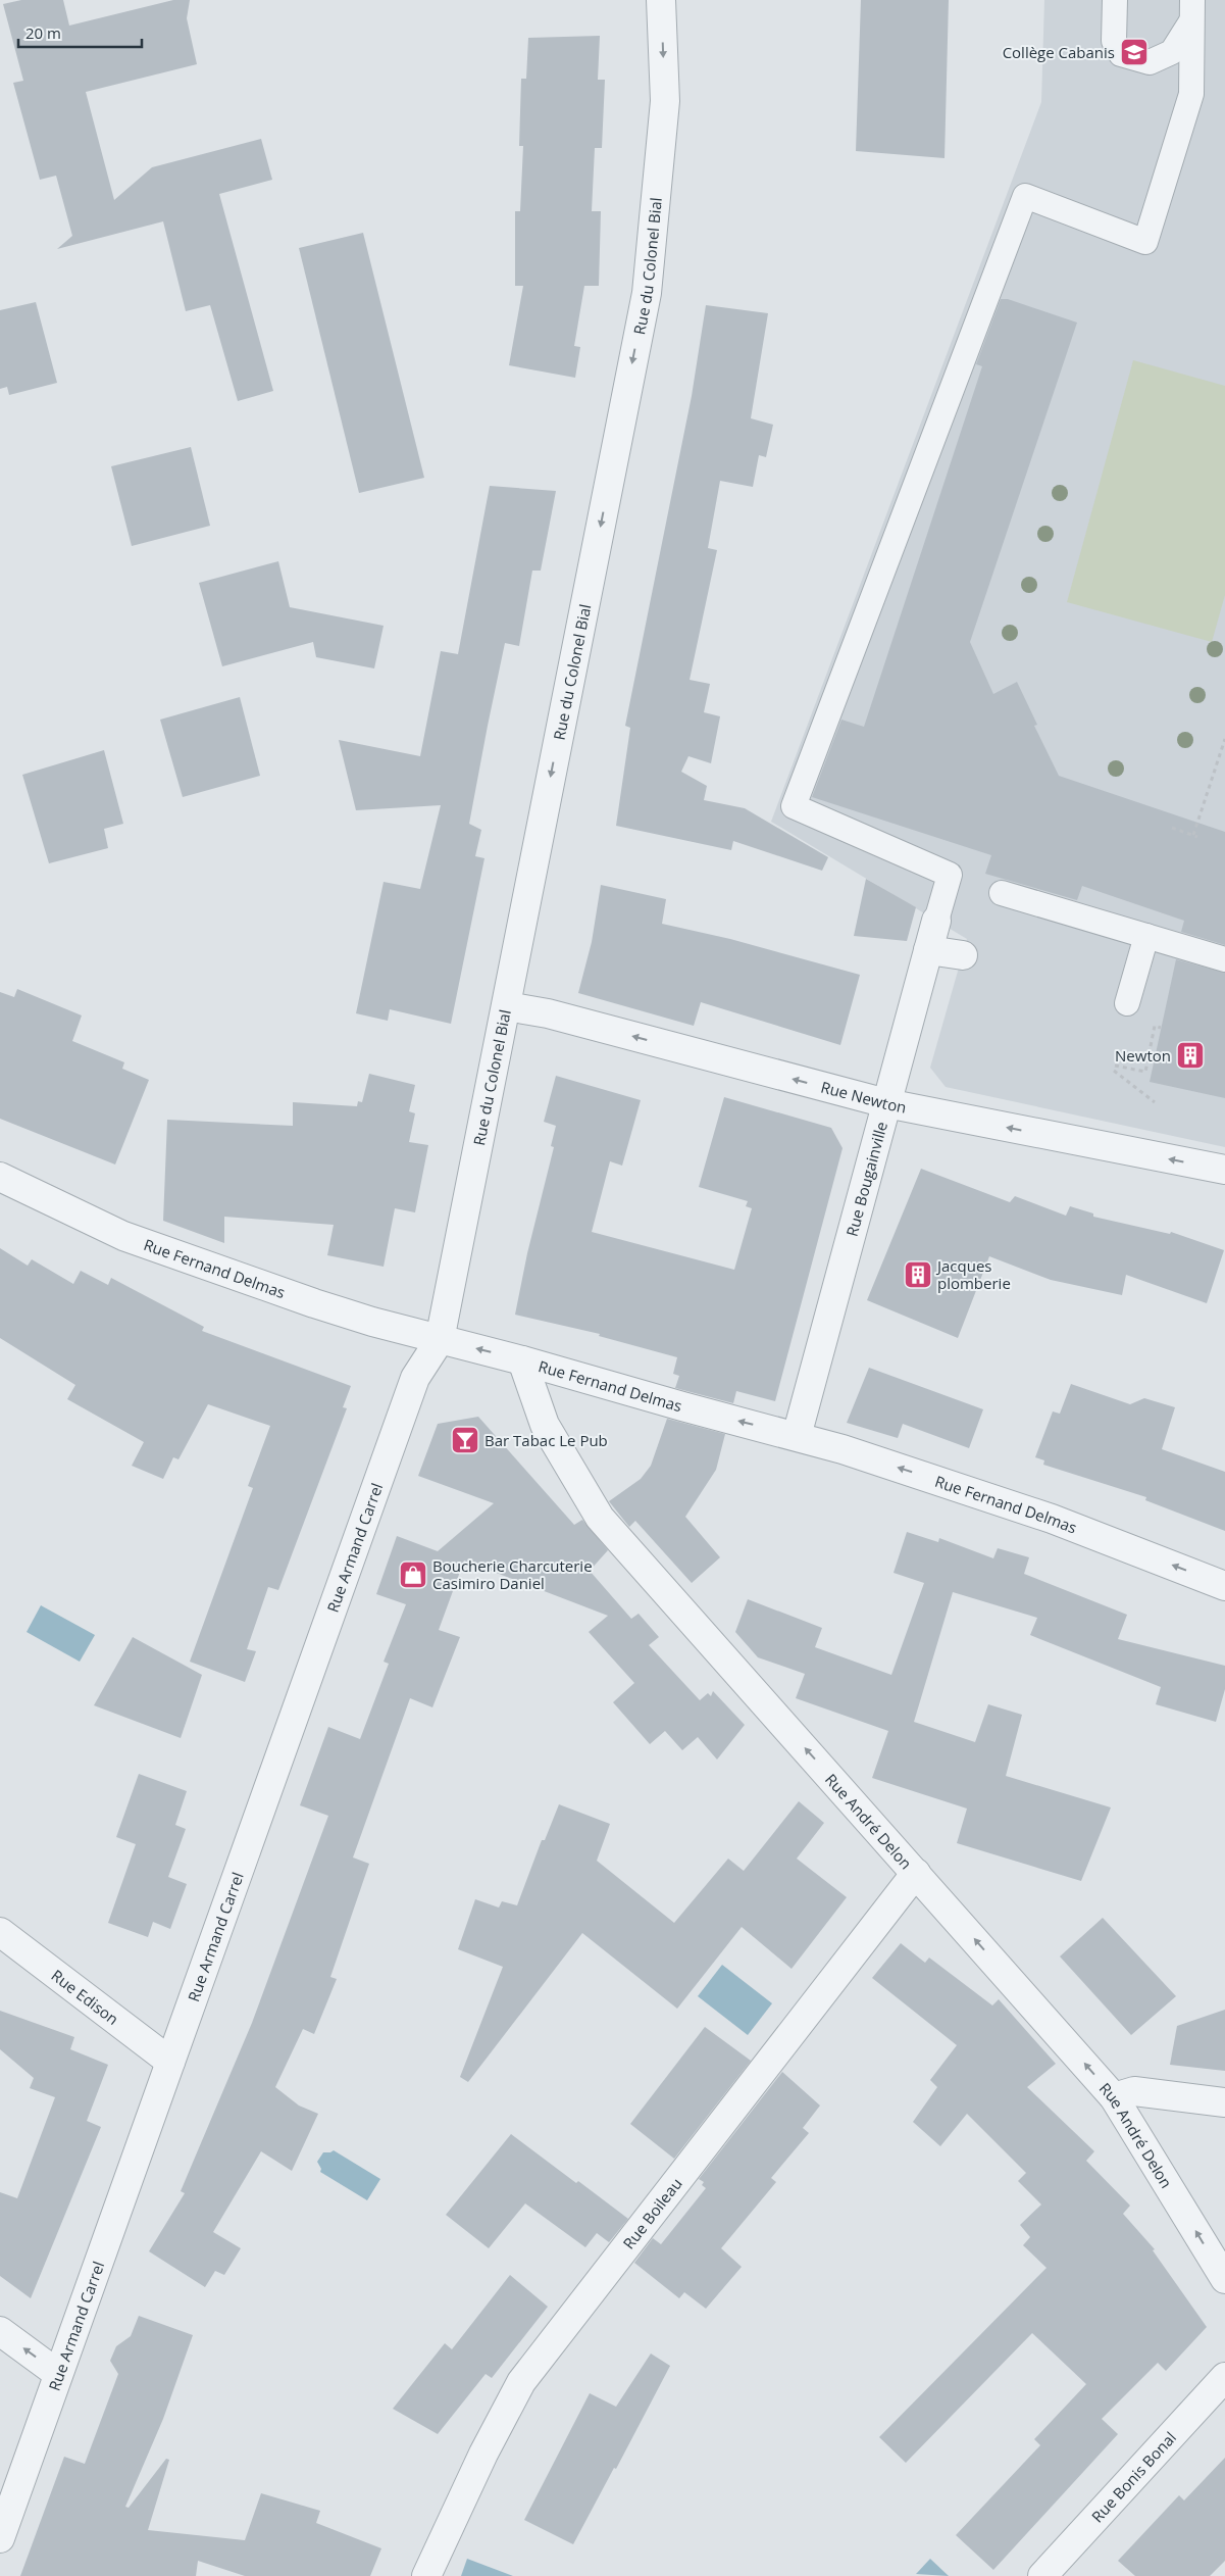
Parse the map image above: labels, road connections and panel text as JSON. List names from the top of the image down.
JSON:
{
  "streets": {
    "street": [
      "Rue du Colonel Bial",
      "Rue Newton",
      "Rue Bougainville",
      "Rue Fernand Delmas",
      "Rue Armand Carrel",
      "Rue André Delon",
      "Rue Edison",
      "Rue Boileau",
      "Rue Bonis Bonal"
    ]
  },
  "crossings": [
    ["Rue du Colonel Bial", "Rue Newton"],
    ["Rue du Colonel Bial", "Rue Fernand Delmas"],
    ["Rue du Colonel Bial", "Rue Armand Carrel"],
    ["Rue Newton", "Rue Bougainville"],
    ["Rue Bougainville", "Rue Fernand Delmas"],
    ["Rue Fernand Delmas", "Rue Armand Carrel"],
    ["Rue Fernand Delmas", "Rue André Delon"],
    ["Rue Armand Carrel", "Rue Edison"],
    ["Rue André Delon", "Rue Boileau"]
  ],
  "one_way": [
    "Rue du Colonel Bial",
    "Rue Newton",
    "Rue Fernand Delmas",
    "Rue André Delon"
  ],
  "places": {
    "school or university": ["Collège Cabanis"],
    "building": ["Newton", "Jacques plomberie"],
    "bar": ["Bar Tabac Le Pub"],
    "shop": ["Boucherie Charcuterie Casimiro Daniel"]
  },
  "scale_bar": "20 m"
}
